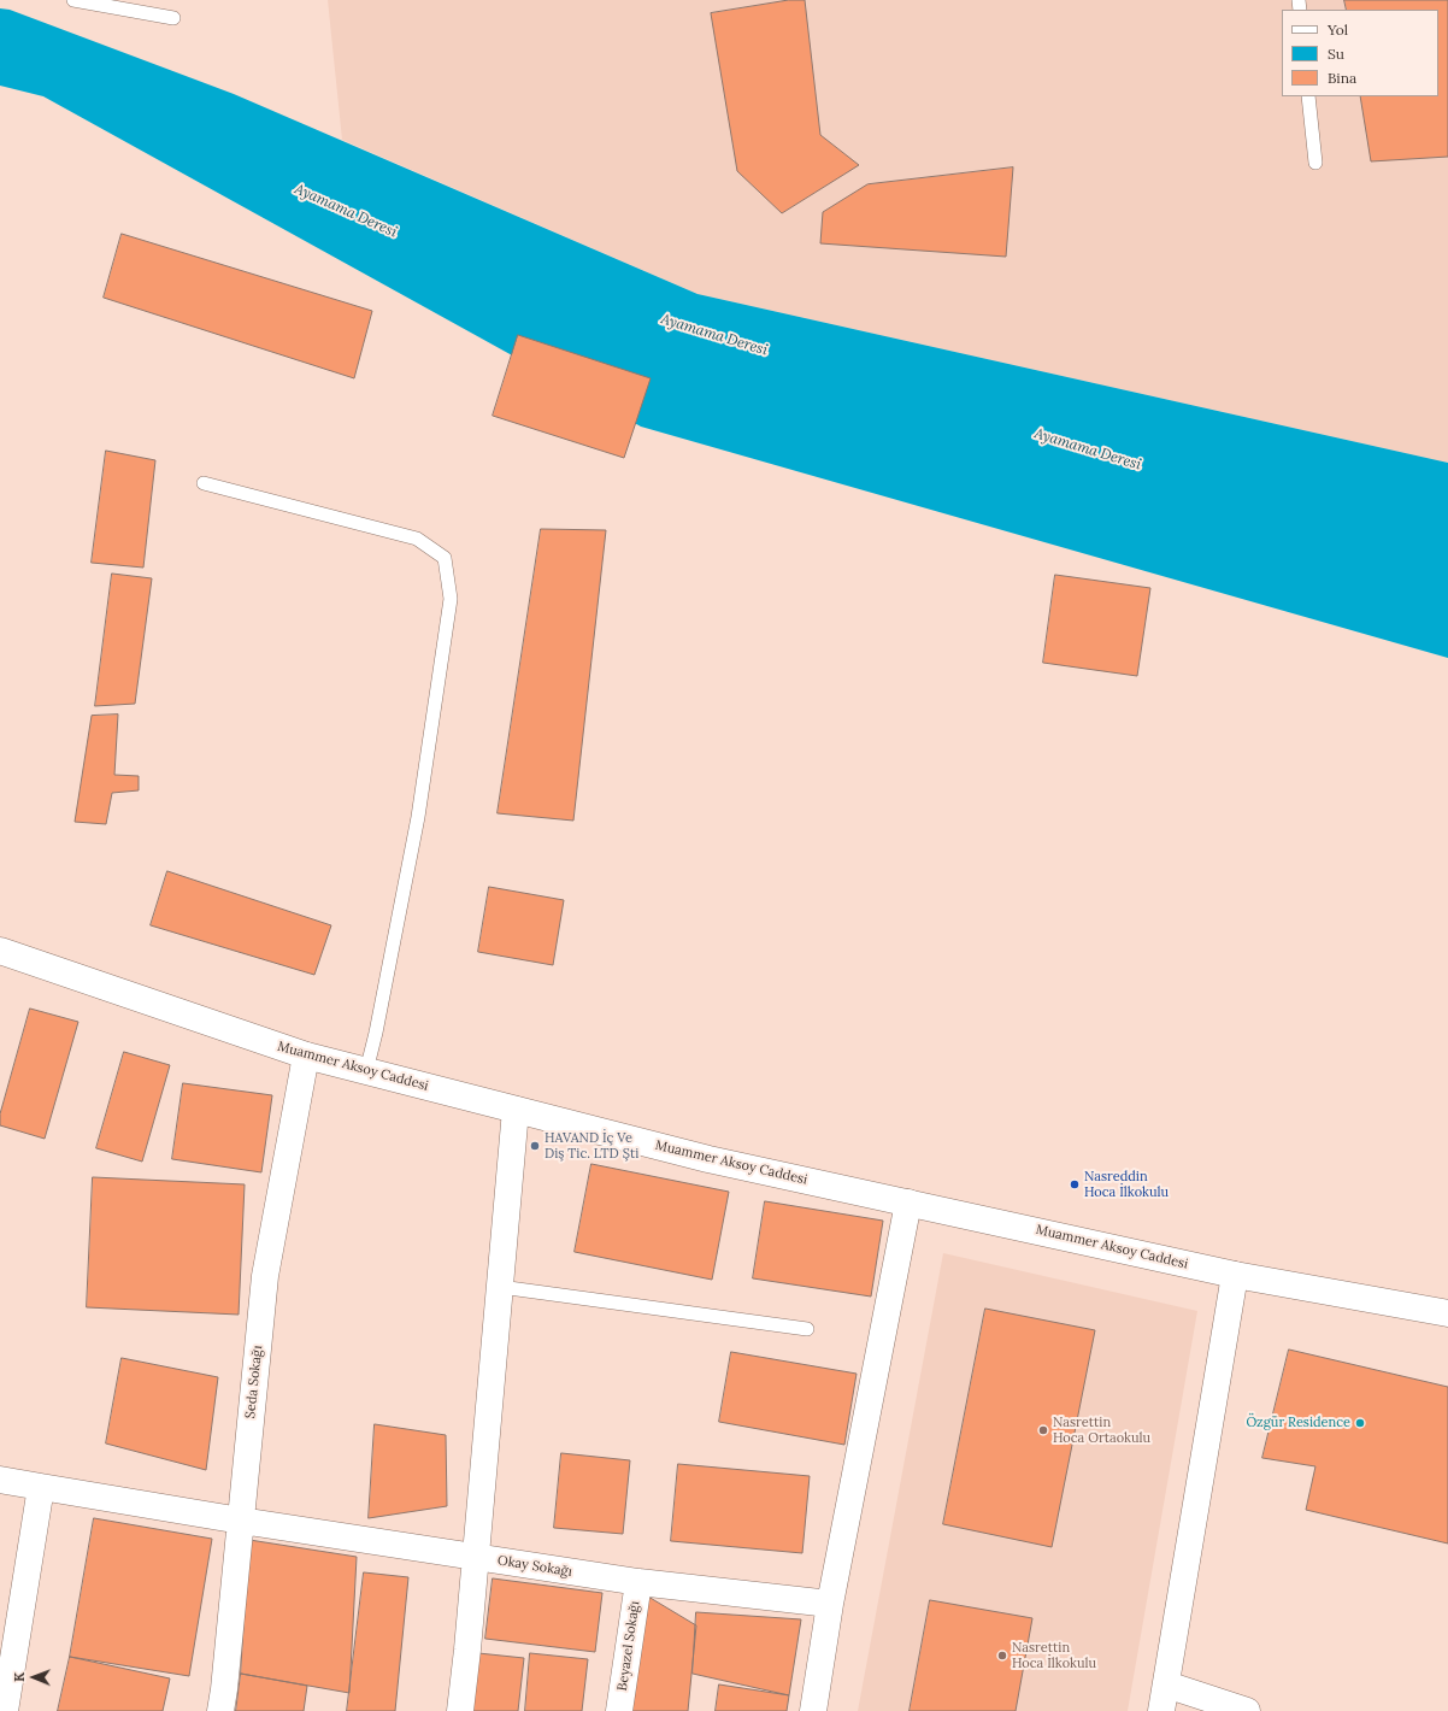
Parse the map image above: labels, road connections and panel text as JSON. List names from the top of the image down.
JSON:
{
  "streets": {
    "street": [
      "Muammer Aksoy Caddesi",
      "Seda Sokağı",
      "Okay Sokağı",
      "Beyazel Sokağı"
    ]
  },
  "crossings": [
    ["Muammer Aksoy Caddesi", "Seda Sokağı"],
    ["Seda Sokağı", "Okay Sokağı"],
    ["Okay Sokağı", "Beyazel Sokağı"]
  ],
  "water": ["Ayamama Deresi"],
  "places": [
    "HAVAND İç Ve Diş Tic. LTD Şti",
    "Nasreddin Hoca İlkokulu",
    "Özgür Residence",
    "Nasrettin Hoca Ortaokulu",
    "Nasrettin Hoca İlkokulu"
  ],
  "legend": ["Yol", "Su", "Bina"],
  "north": "left"
}
